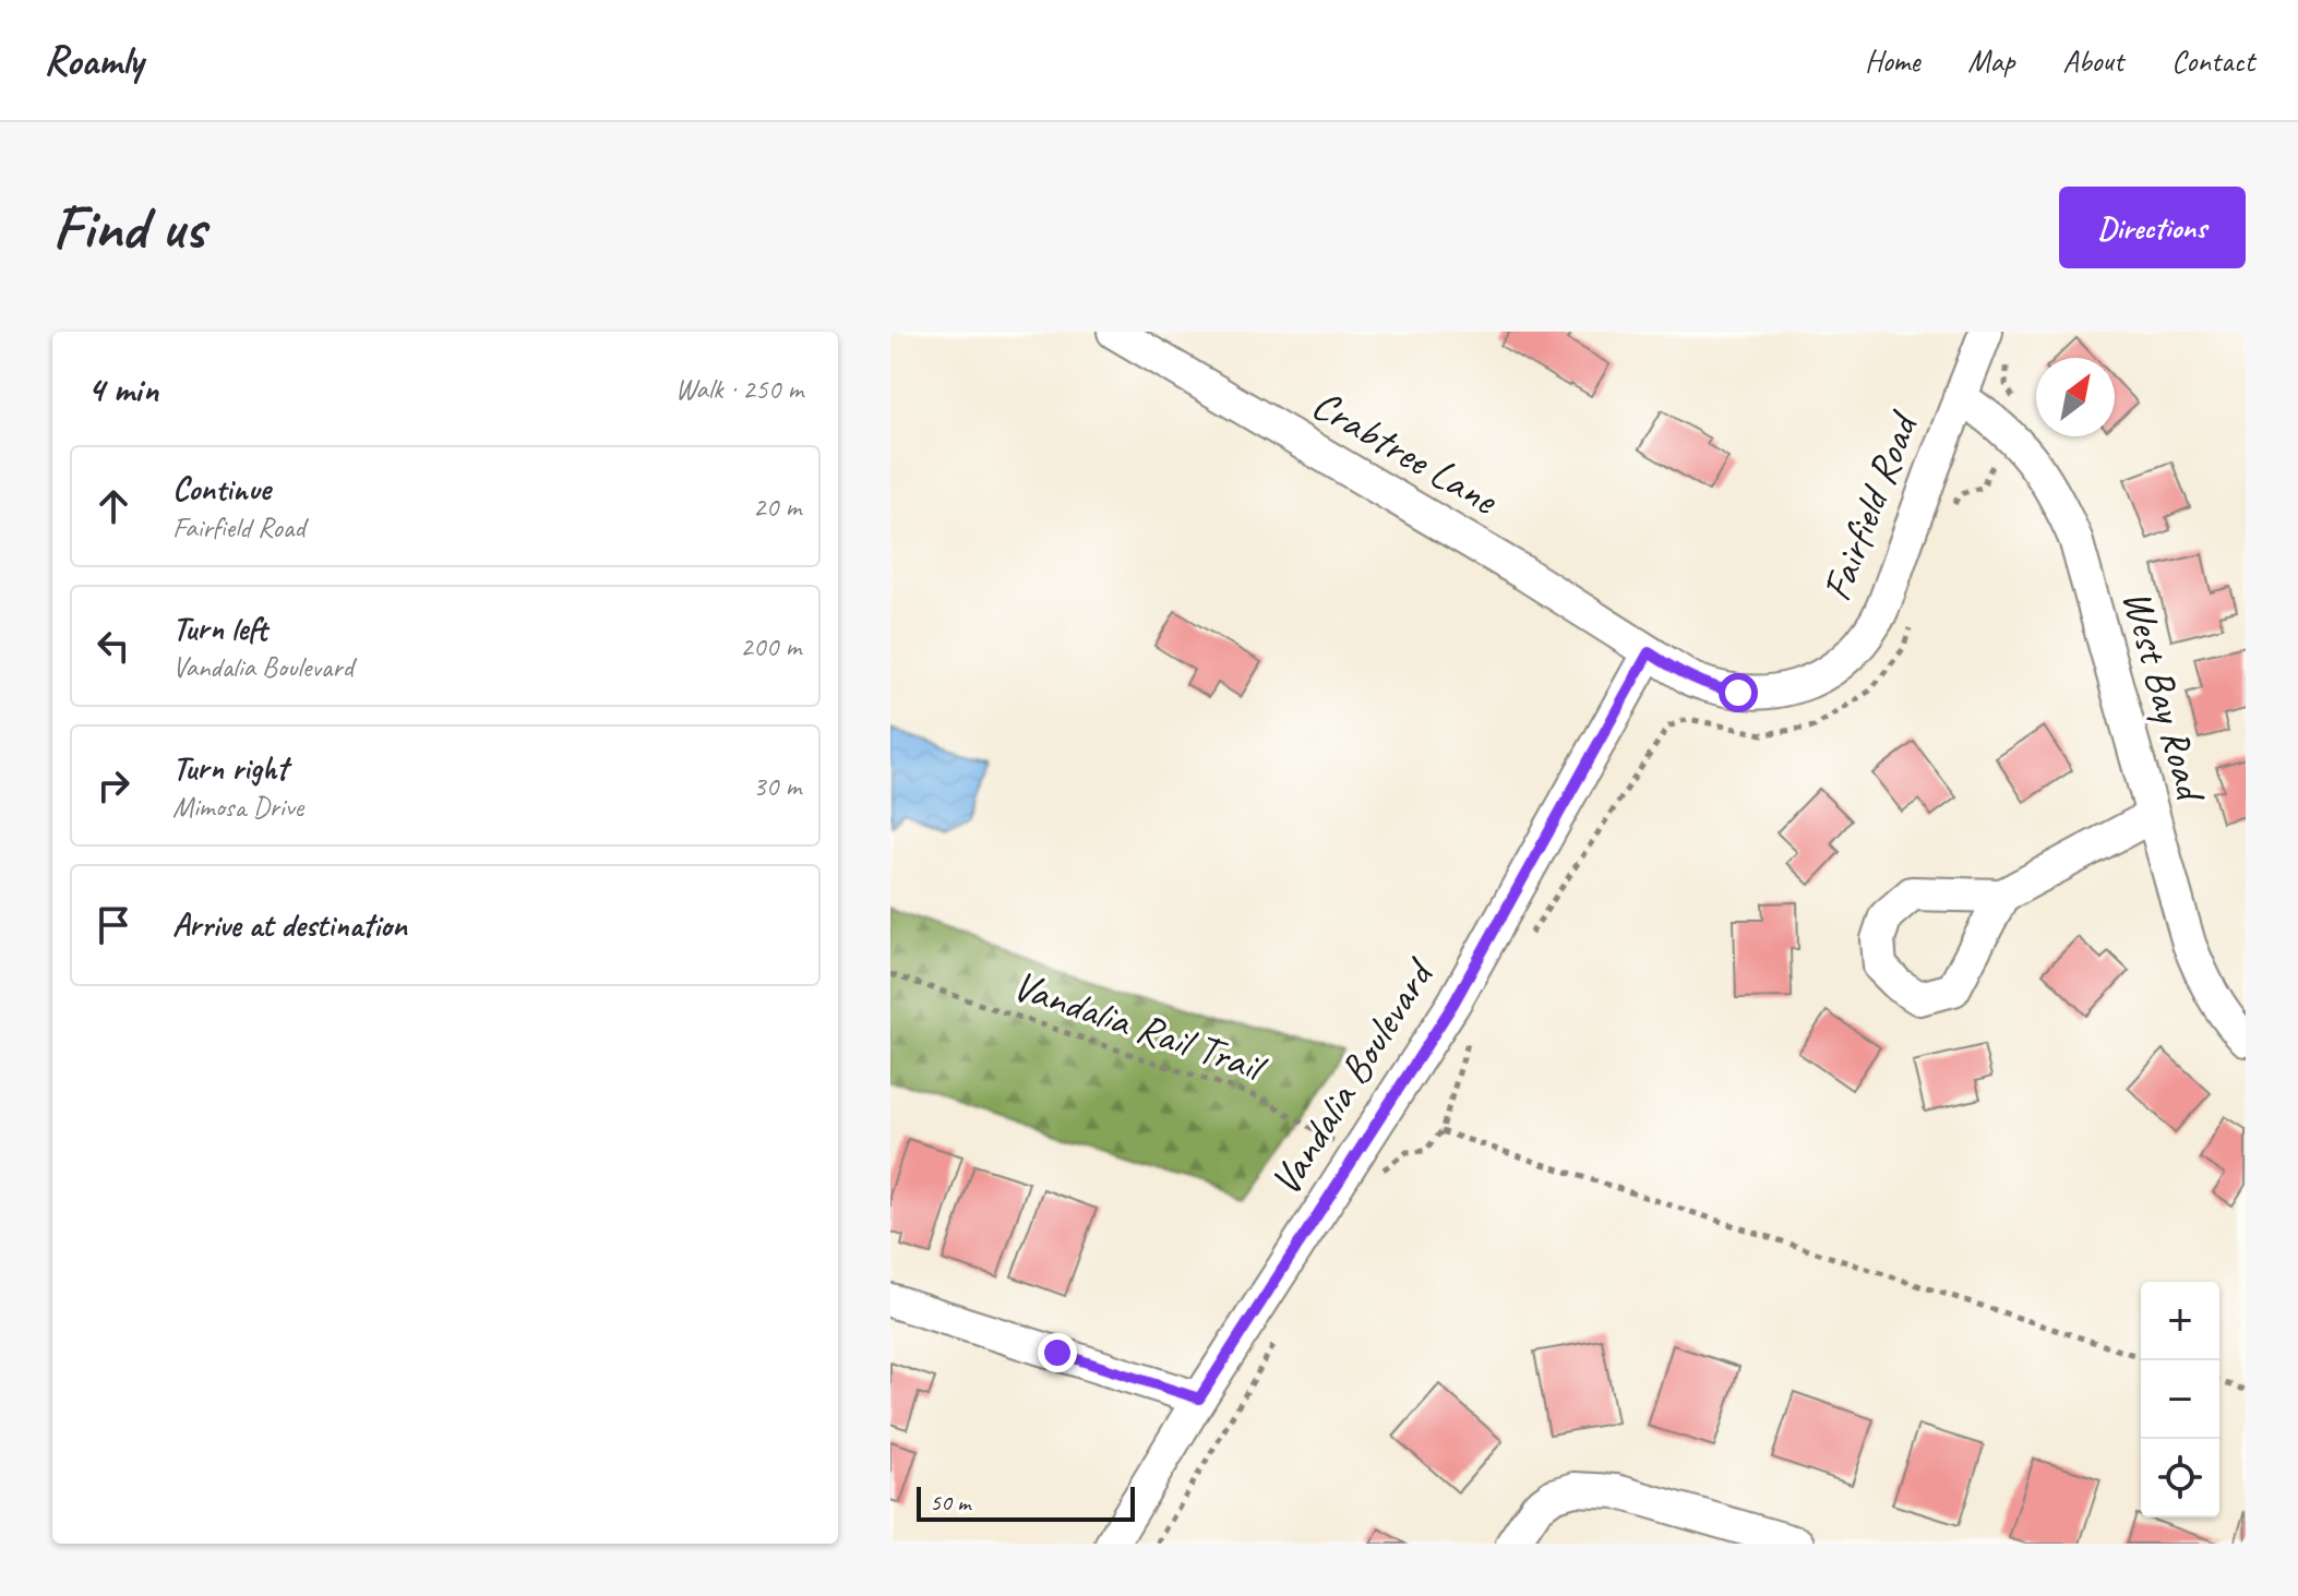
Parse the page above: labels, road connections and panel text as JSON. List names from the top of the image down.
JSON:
{
  "streets": {
    "street": [
      "Crabtree Lane",
      "Fairfield Road",
      "West Bay Road",
      "Vandalia Boulevard"
    ],
    "path": ["Vandalia Rail Trail"]
  },
  "crossings": [
    ["Crabtree Lane", "Fairfield Road"],
    ["Crabtree Lane", "Vandalia Boulevard"],
    ["Fairfield Road", "West Bay Road"],
    ["Fairfield Road", "Vandalia Boulevard"],
    ["Vandalia Rail Trail", "Vandalia Boulevard"]
  ],
  "scale_bar": "50 m",
  "north": "top right",
  "page": {
    "header": "Roamly",
    "nav": [
      "Home",
      "Map",
      "About",
      "Contact"
    ],
    "buttons": "Directions",
    "title": "Find us",
    "heading": ["4 min", "Walk · 250 m"],
    "list": [
      ["Continue", "Fairfield Road", "20 m"],
      ["Turn left", "Vandalia Boulevard", "200 m"],
      ["Turn right", "Mimosa Drive", "30 m"],
      "Arrive at destination"
    ],
    "map_buttons": ["+", "−"],
    "scale": "50 m"
  }
}
